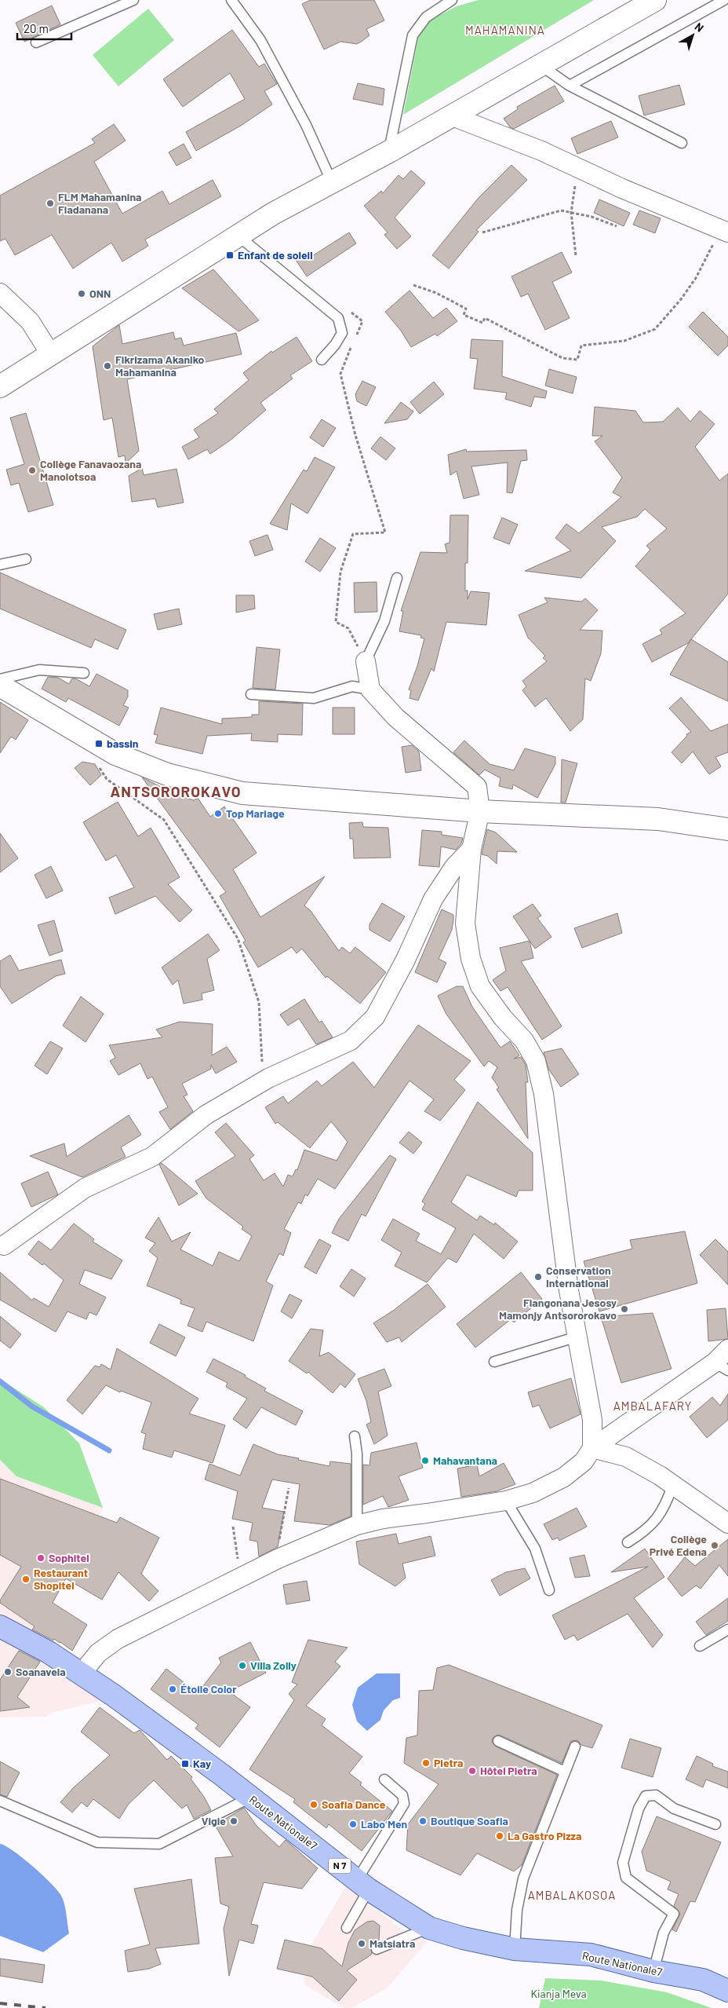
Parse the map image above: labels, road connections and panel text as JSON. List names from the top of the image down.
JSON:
{
  "streets": {
    "main road": ["Route Nationale7", "N 7"]
  },
  "districts": [
    "MAHAMANINA",
    "ANTSOROROKAVO",
    "AMBALAFARY",
    "AMBALAKOSOA"
  ],
  "parks": ["Kianja Meva"],
  "places": {
    "other": [
      "FLM Mahamanina Fiadanana",
      "ONN",
      "Fikrizama Akaniko Mahamanina",
      "Collège Fanavaozana Manolotsoa",
      "Top Mariage",
      "Conservation International",
      "Fiangonana Jesosy Mamonjy Antsororokavo",
      "Mahavantana",
      "Collège Privé Edena",
      "Sophitel",
      "Restaurant Shopitel",
      "Villa Zolly",
      "Soanavela",
      "Étoile Color",
      "Pietra",
      "Hôtel Pietra",
      "Soafia Dance",
      "Vigie",
      "Boutique Soafia",
      "Labo Men",
      "La Gastro Pizza",
      "Matsiatra"
    ],
    "transit": ["Enfant de soleil", "bassin", "Kay"]
  },
  "scale_bar": "20 m",
  "north": "top right"
}
